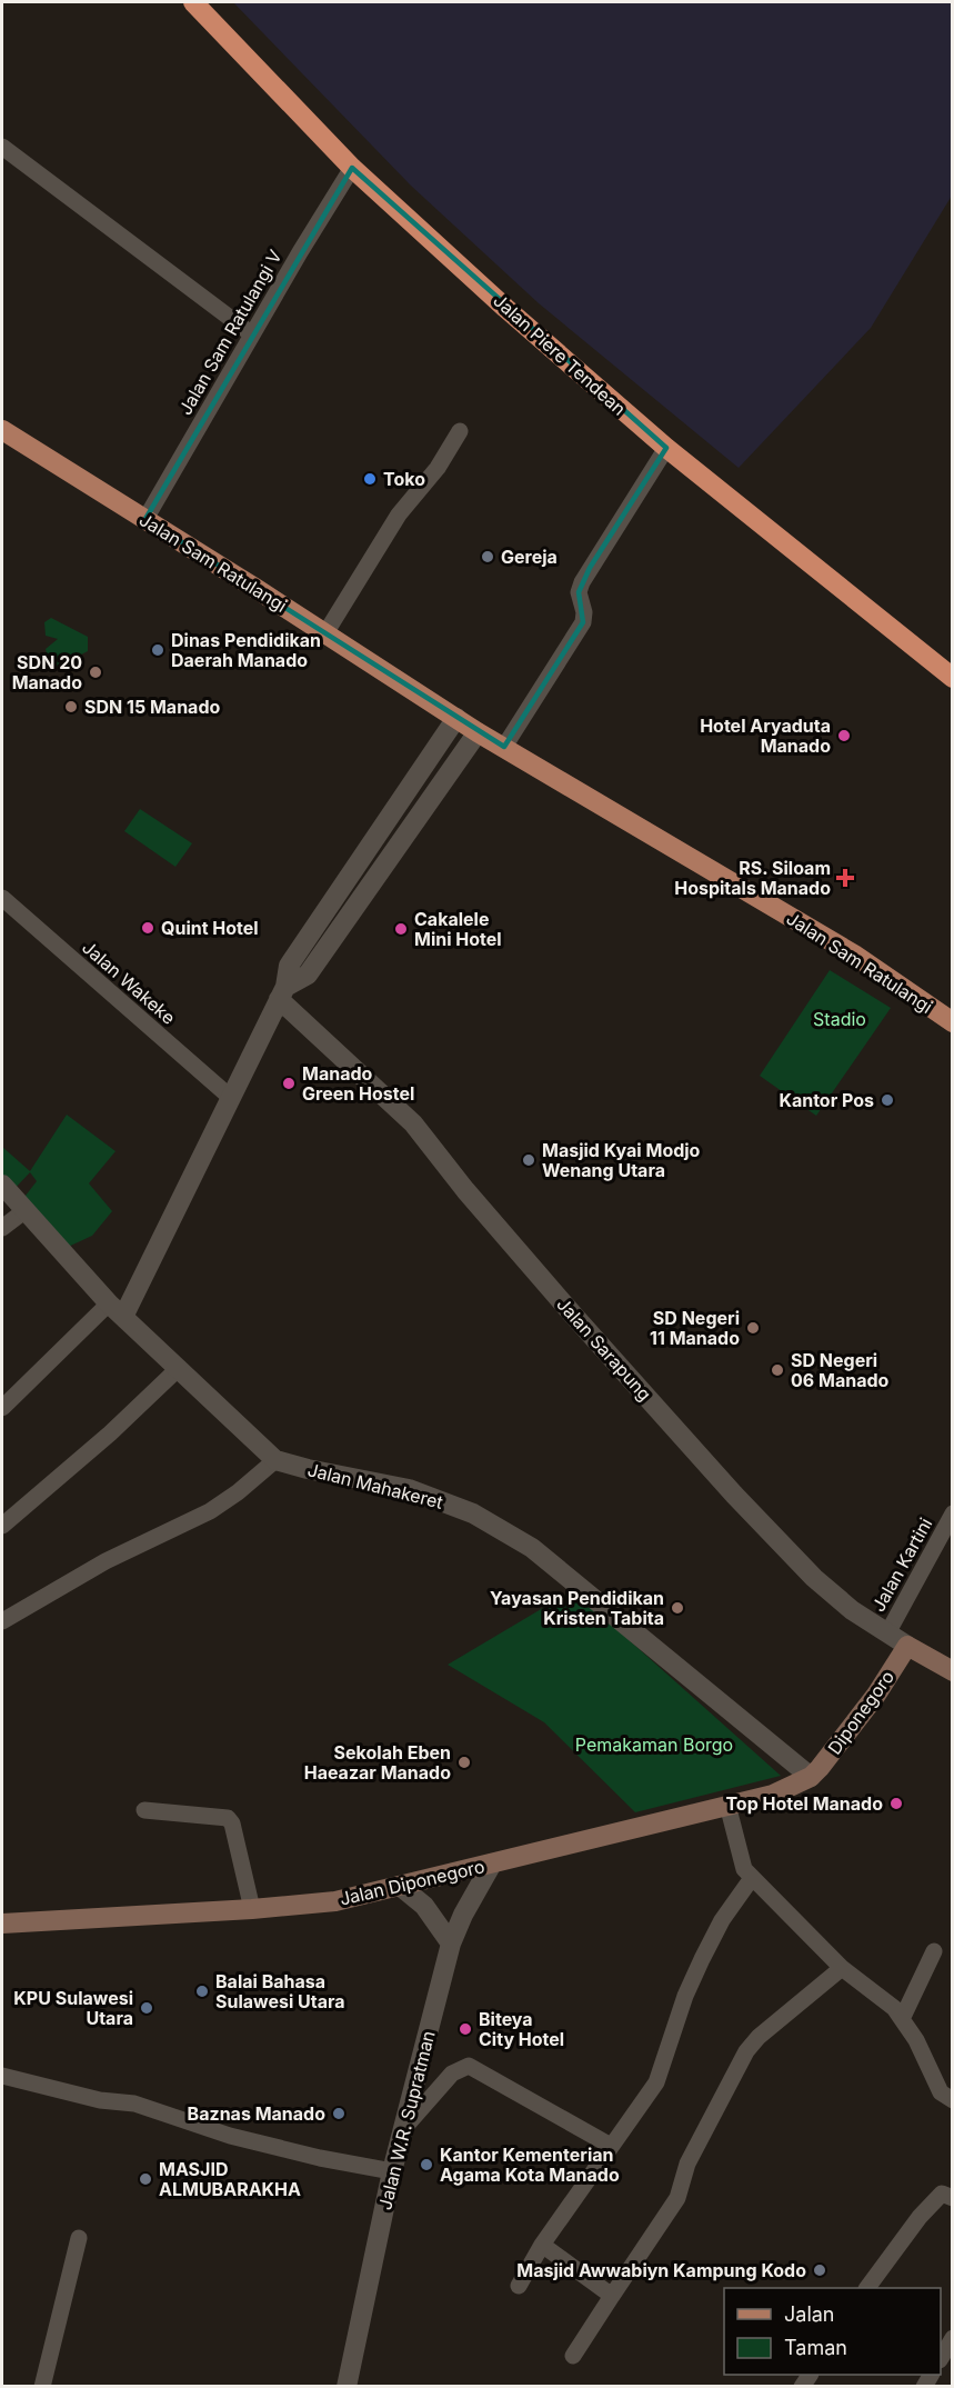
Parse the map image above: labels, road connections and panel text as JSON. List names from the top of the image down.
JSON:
{
  "streets": {
    "highway": ["Jalan Piere Tendean"],
    "main road": [
      "Jalan Sam Ratulangi",
      "Jalan Sarapung",
      "Diponegoro",
      "Jalan Diponegoro"
    ],
    "street": [
      "Jalan Sam Ratulangi V",
      "Jalan Wakeke",
      "Jalan Mahakeret",
      "Jalan Kartini",
      "Jalan W.R. Supratman"
    ]
  },
  "crossings": [
    ["Jalan Sam Ratulangi V", "Jalan Piere Tendean"],
    ["Jalan Sam Ratulangi V", "Jalan Sam Ratulangi"],
    ["Jalan Sarapung", "Jalan Kartini"],
    ["Jalan Sarapung", "Diponegoro"],
    ["Jalan Mahakeret", "Diponegoro"],
    ["Jalan Mahakeret", "Jalan Diponegoro"],
    ["Diponegoro", "Jalan Diponegoro"],
    ["Jalan Diponegoro", "Jalan W.R. Supratman"]
  ],
  "parks": ["Stadio", "Pemakaman Borgo"],
  "places": {
    "other": [
      "Toko",
      "Gereja",
      "Dinas Pendidikan Daerah Manado",
      "SDN 20 Manado",
      "SDN 15 Manado",
      "Hotel Aryaduta Manado",
      "Quint Hotel",
      "Cakalele Mini Hotel",
      "Manado Green Hostel",
      "Kantor Pos",
      "Masjid Kyai Modjo Wenang Utara",
      "SD Negeri 11 Manado",
      "SD Negeri 06 Manado",
      "Yayasan Pendidikan Kristen Tabita",
      "Sekolah Eben Haeazar Manado",
      "Top Hotel Manado",
      "Balai Bahasa Sulawesi Utara",
      "KPU Sulawesi Utara",
      "Biteya City Hotel",
      "Baznas Manado",
      "Kantor Kementerian Agama Kota Manado",
      "MASJID ALMUBARAKHA",
      "Masjid Awwabiyn Kampung Kodo"
    ],
    "health": ["RS. Siloam Hospitals Manado"]
  },
  "legend": ["Jalan", "Taman"]
}
